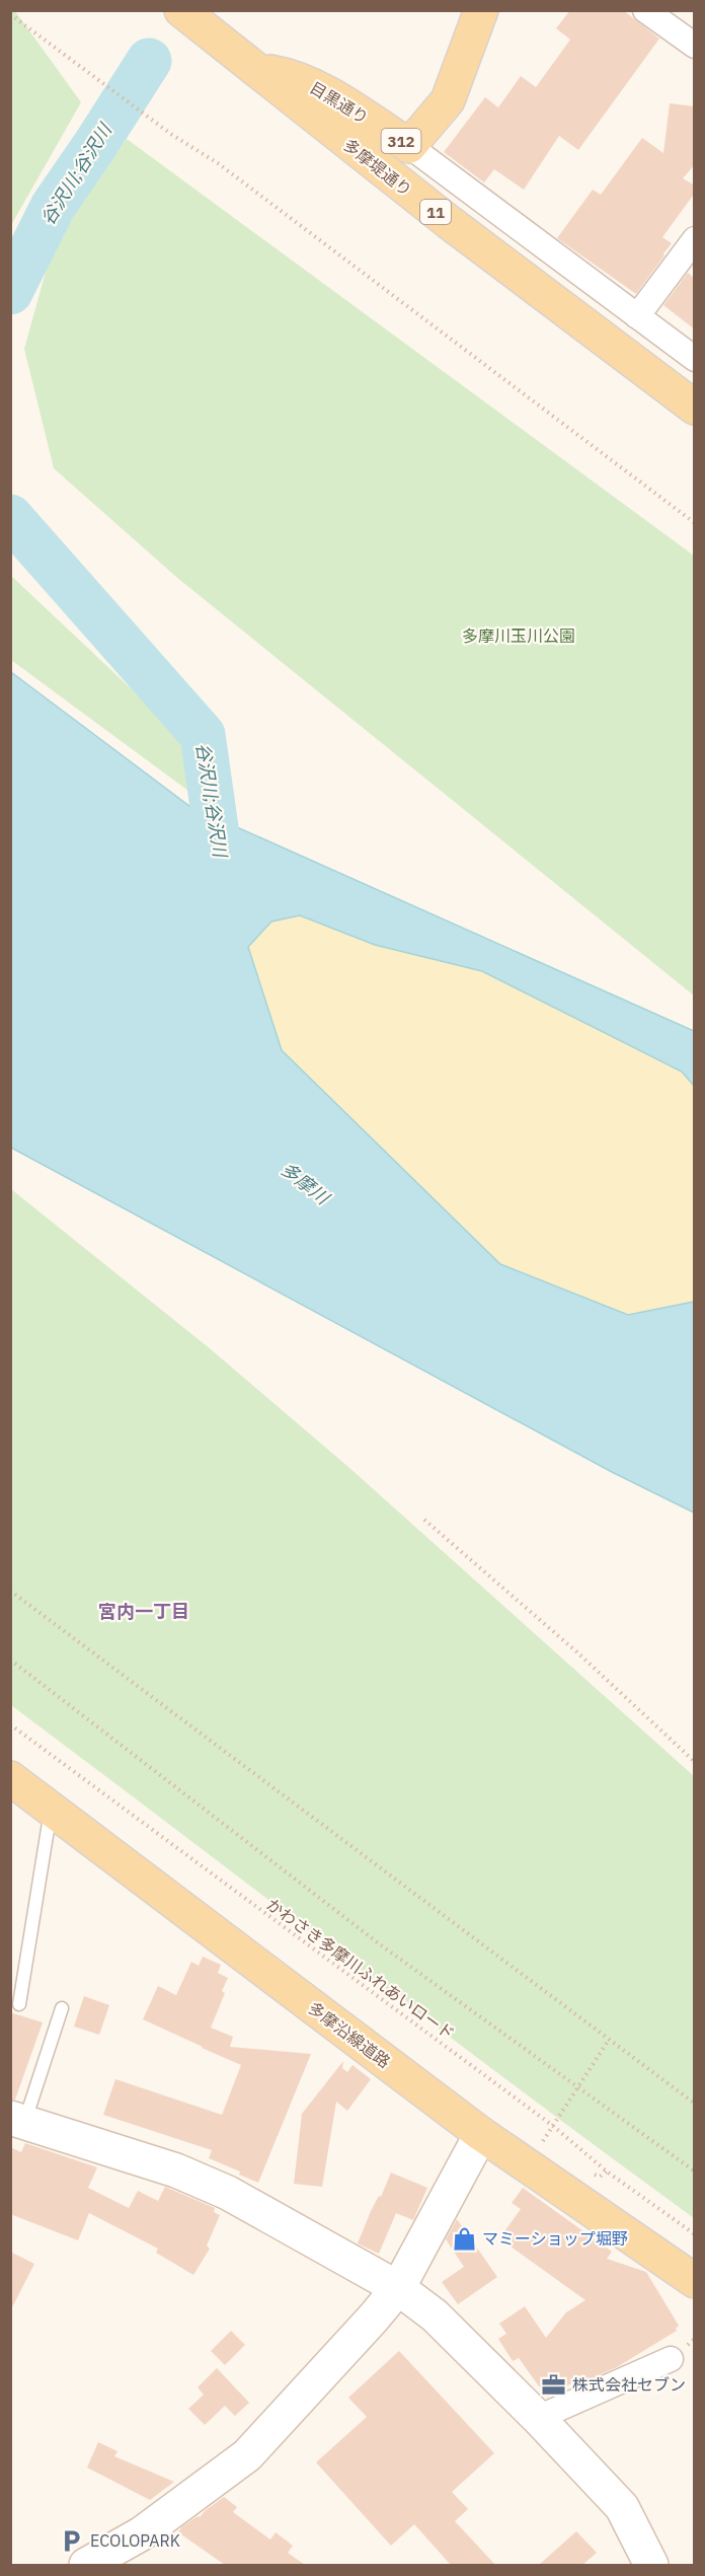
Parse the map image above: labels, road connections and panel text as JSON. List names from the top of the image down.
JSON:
{
  "streets": {
    "main road": [
      "目黒通り",
      "312",
      "多摩堤通り",
      "11",
      "多摩沿線道路"
    ],
    "path": ["かわさき多摩川ふれあいロード"]
  },
  "crossings": [
    ["目黒通り", "312"],
    ["目黒通り", "多摩堤通り"]
  ],
  "districts": ["宮内一丁目"],
  "water": ["谷沢川;谷沢川", "多摩川"],
  "parks": ["多摩川玉川公園"],
  "places": {
    "shop": ["マミーショップ堀野"],
    "office": ["株式会社セブン"],
    "parking": ["ECOLOPARK"]
  }
}
